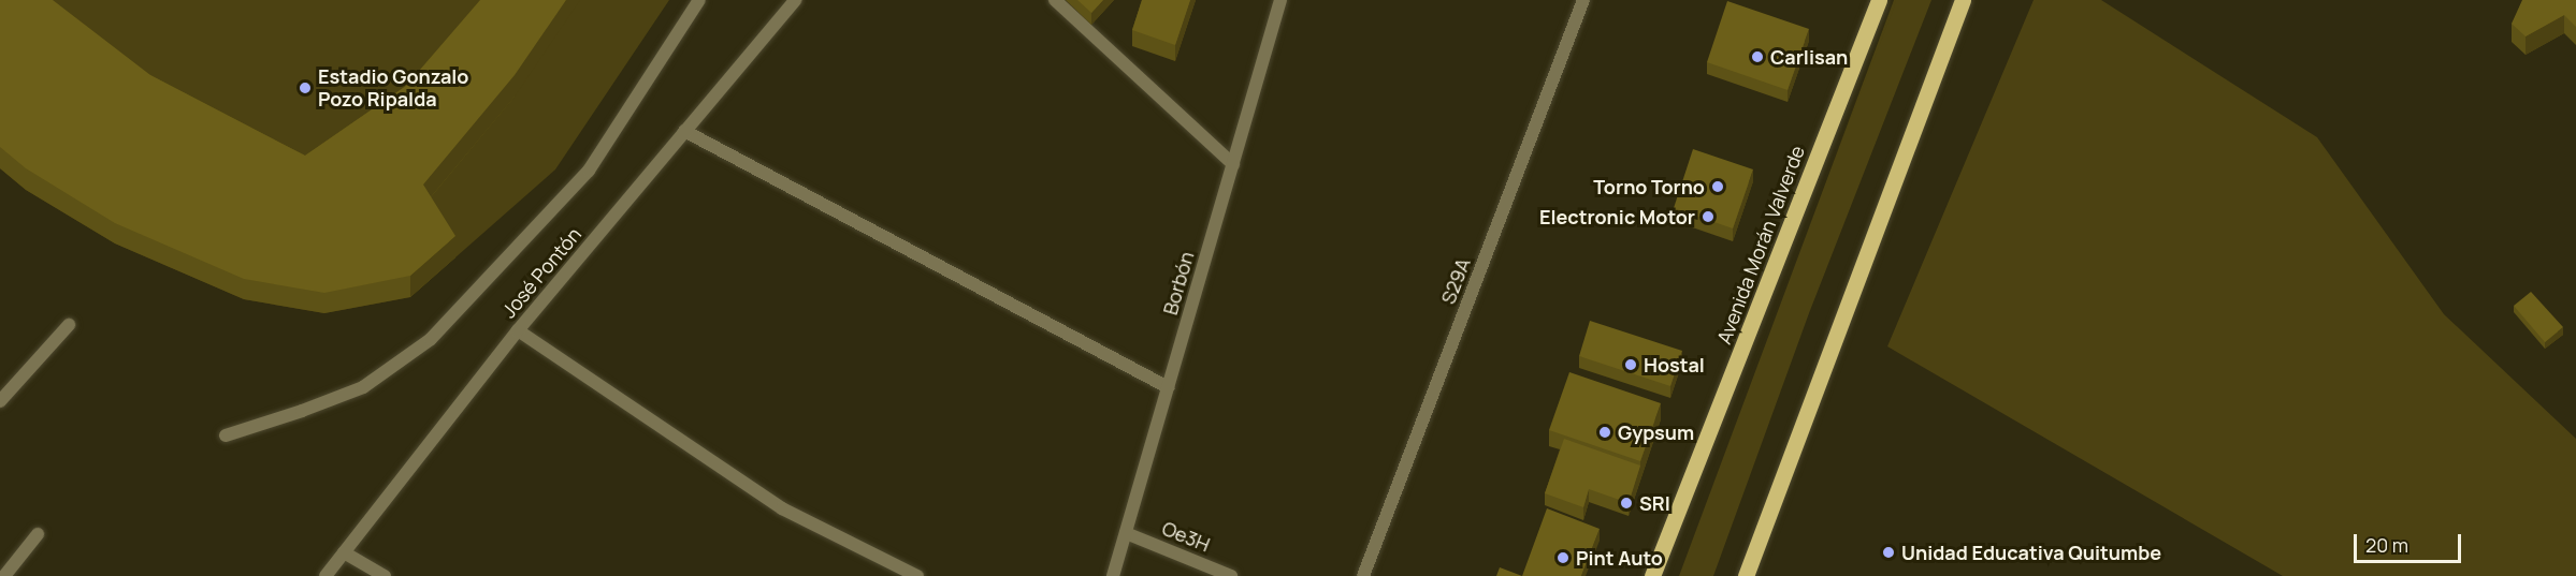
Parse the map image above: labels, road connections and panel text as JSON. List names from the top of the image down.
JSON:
{
  "streets": {
    "main road": ["Avenida Morán Valverde"],
    "street": [
      "José Pontón",
      "S29A",
      "Borbón",
      "Oe3H"
    ]
  },
  "crossings": [
    ["Borbón", "Oe3H"]
  ],
  "places": [
    "Carlisan",
    "Estadio Gonzalo Pozo Ripalda",
    "Torno Torno",
    "Electronic Motor",
    "Hostal",
    "Gypsum",
    "SRI",
    "Unidad Educativa Quitumbe",
    "Pint Auto"
  ],
  "scale_bar": "20 m"
}
